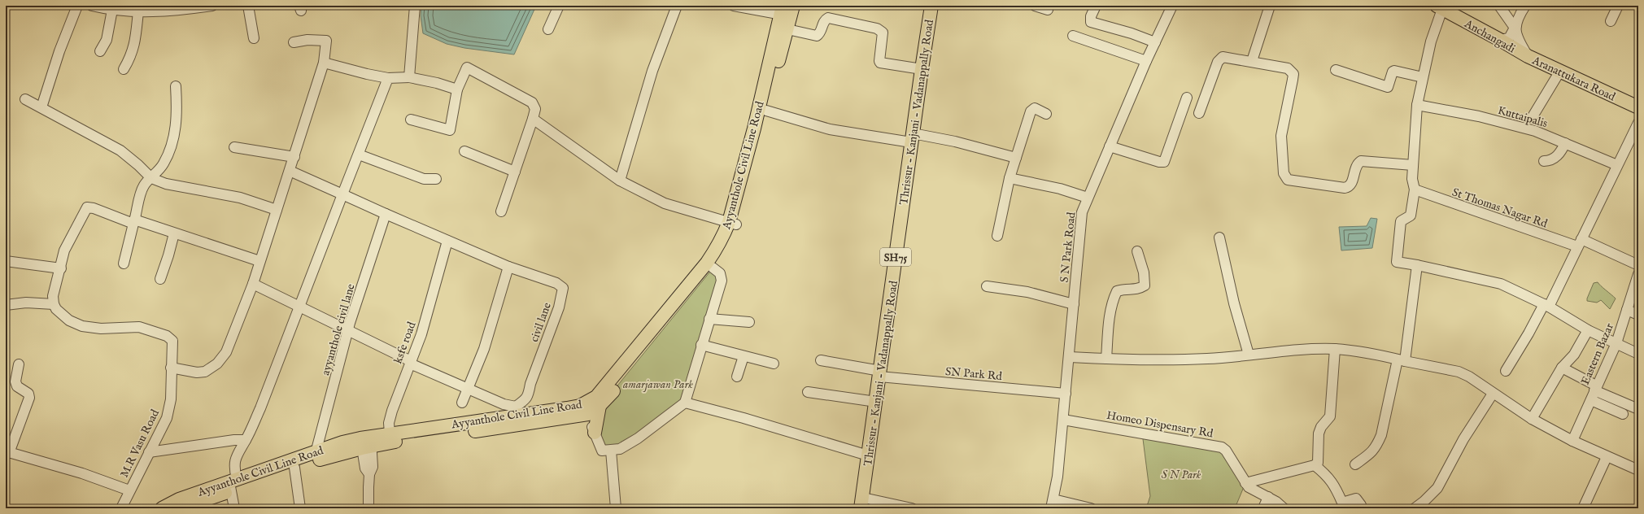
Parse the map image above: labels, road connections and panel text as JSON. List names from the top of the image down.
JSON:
{
  "streets": {
    "main road": [
      "Anchangadi",
      "Aranattukara Road",
      "Thrissur - Kanjani - Vadanappally Road",
      "Ayyanthole Civil Line Road",
      "SH75"
    ],
    "street": [
      "Kuttaipalis",
      "St Thomas Nagar Rd",
      "S N Park Road",
      "civil lane",
      "ayyanthole civil lane",
      "ksfe road",
      "Eastern Bazar",
      "SN Park Rd",
      "Homeo Dispensary Rd",
      "M.R Vasu Road"
    ]
  },
  "crossings": [
    ["Anchangadi", "Aranattukara Road"],
    ["Thrissur - Kanjani - Vadanappally Road", "SN Park Rd"],
    ["Ayyanthole Civil Line Road", "civil lane"],
    ["Ayyanthole Civil Line Road", "ayyanthole civil lane"],
    ["Ayyanthole Civil Line Road", "ksfe road"],
    ["S N Park Road", "SN Park Rd"],
    ["S N Park Road", "Homeo Dispensary Rd"],
    ["civil lane", "ayyanthole civil lane"],
    ["civil lane", "ksfe road"]
  ],
  "parks": ["amarjawan Park", "S N Park"]
}
